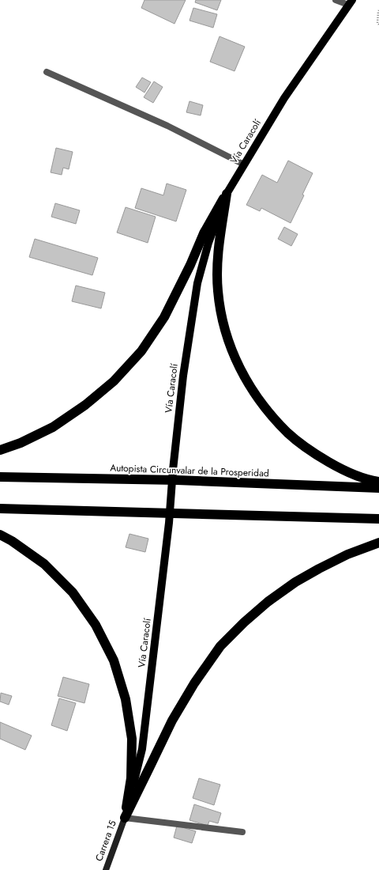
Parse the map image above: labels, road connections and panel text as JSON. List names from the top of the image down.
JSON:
{
  "streets": {
    "highway": ["Autopista Circunvalar de la Prosperidad"],
    "main road": ["Vía Caracolí", "Carrera 15"]
  },
  "crossings": [
    ["Vía Caracolí", "Carrera 15"]
  ]
}
